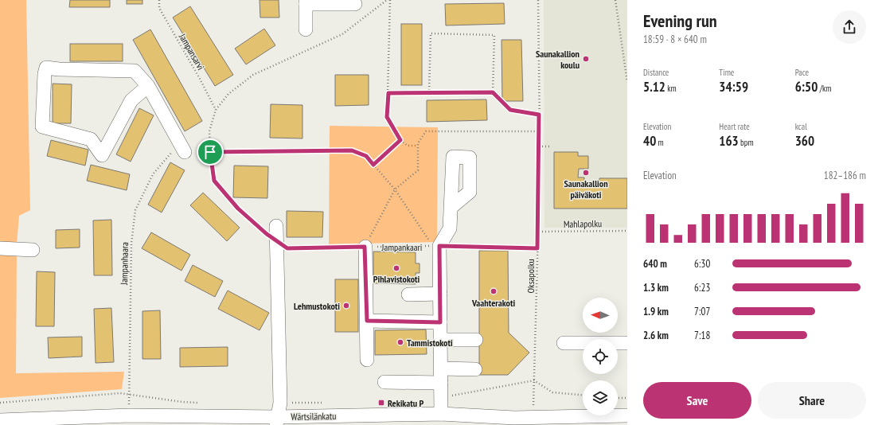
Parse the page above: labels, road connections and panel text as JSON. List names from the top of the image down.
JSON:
{
  "streets": {
    "street": ["Wärtsilänkatu"],
    "path": [
      "Jampansarvi",
      "Mahlapolku",
      "Jampankaari",
      "Jampanhaara",
      "Oksapolku"
    ]
  },
  "crossings": [
    ["Jampansarvi", "Jampankaari"],
    ["Mahlapolku", "Oksapolku"],
    ["Jampankaari", "Jampanhaara"],
    ["Jampankaari", "Oksapolku"],
    ["Jampanhaara", "Wärtsilänkatu"]
  ],
  "places": {
    "other": [
      "Saunakallion koulu",
      "Saunakallion päiväkoti",
      "Pihlavistokoti",
      "Vaahterakoti",
      "Lehmustokoti",
      "Tammistokoti"
    ],
    "transit": ["Rekikatu P"]
  },
  "north": "left",
  "page": {
    "heading": ["Evening run", "18:59 · 8 × 640 m"],
    "stats": [
      ["Distance", "5.12 km"],
      ["Time", "34:59"],
      ["Pace", "6:50 /km"],
      ["Elevation", "40 m"],
      ["Heart rate", "163 bpm"],
      ["kcal", "360"]
    ],
    "chart": ["Elevation", "182–186 m"],
    "list": [
      {
        "name": "640 m",
        "note": "6:30"
      },
      {
        "name": "1.3 km",
        "note": "6:23"
      },
      {
        "name": "1.9 km",
        "note": "7:07"
      },
      {
        "name": "2.6 km",
        "note": "7:18"
      }
    ],
    "buttons": ["Save", "Share"]
  }
}
